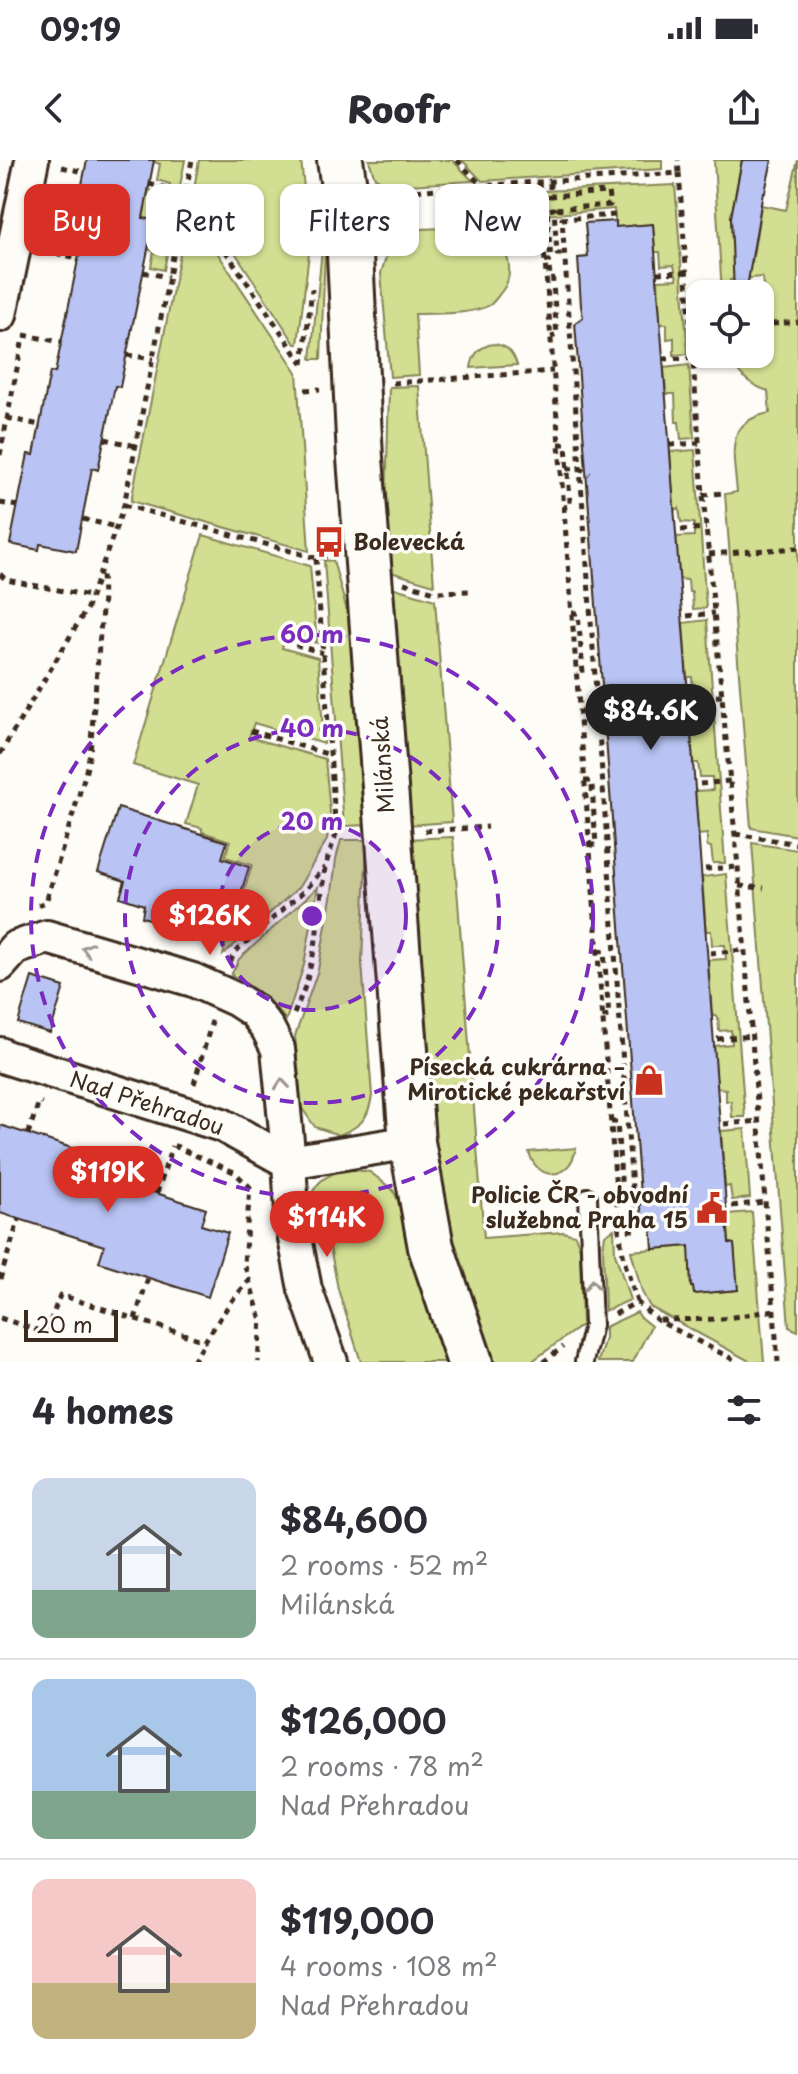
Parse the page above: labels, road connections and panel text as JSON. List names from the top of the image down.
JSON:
{
  "streets": {
    "street": ["Milánská", "Nad Přehradou"]
  },
  "places": {
    "bus stop": ["Bolevecká"],
    "shop": ["Písecká cukrárna – Mirotické pekařství"],
    "public building": ["Policie ČR - obvodní služebna Praha 15"]
  },
  "scale_bar": "20 m",
  "page": {
    "status": "09:19",
    "header": "Roofr",
    "chip": [
      "Buy",
      "Rent",
      "Filters",
      "New"
    ],
    "price": [
      "$84.6K",
      "$126K",
      "$119K",
      "$114K"
    ],
    "scale": "20 m",
    "heading": "4 homes",
    "list": [
      {
        "name": "$84,600",
        "note": "2 rooms · 52 m² · Milánská"
      },
      {
        "name": "$126,000",
        "note": "2 rooms · 78 m² · Nad Přehradou"
      },
      {
        "name": "$119,000",
        "note": "4 rooms · 108 m² · Nad Přehradou"
      }
    ]
  },
  "rings": ["60 m", "40 m", "20 m"]
}
